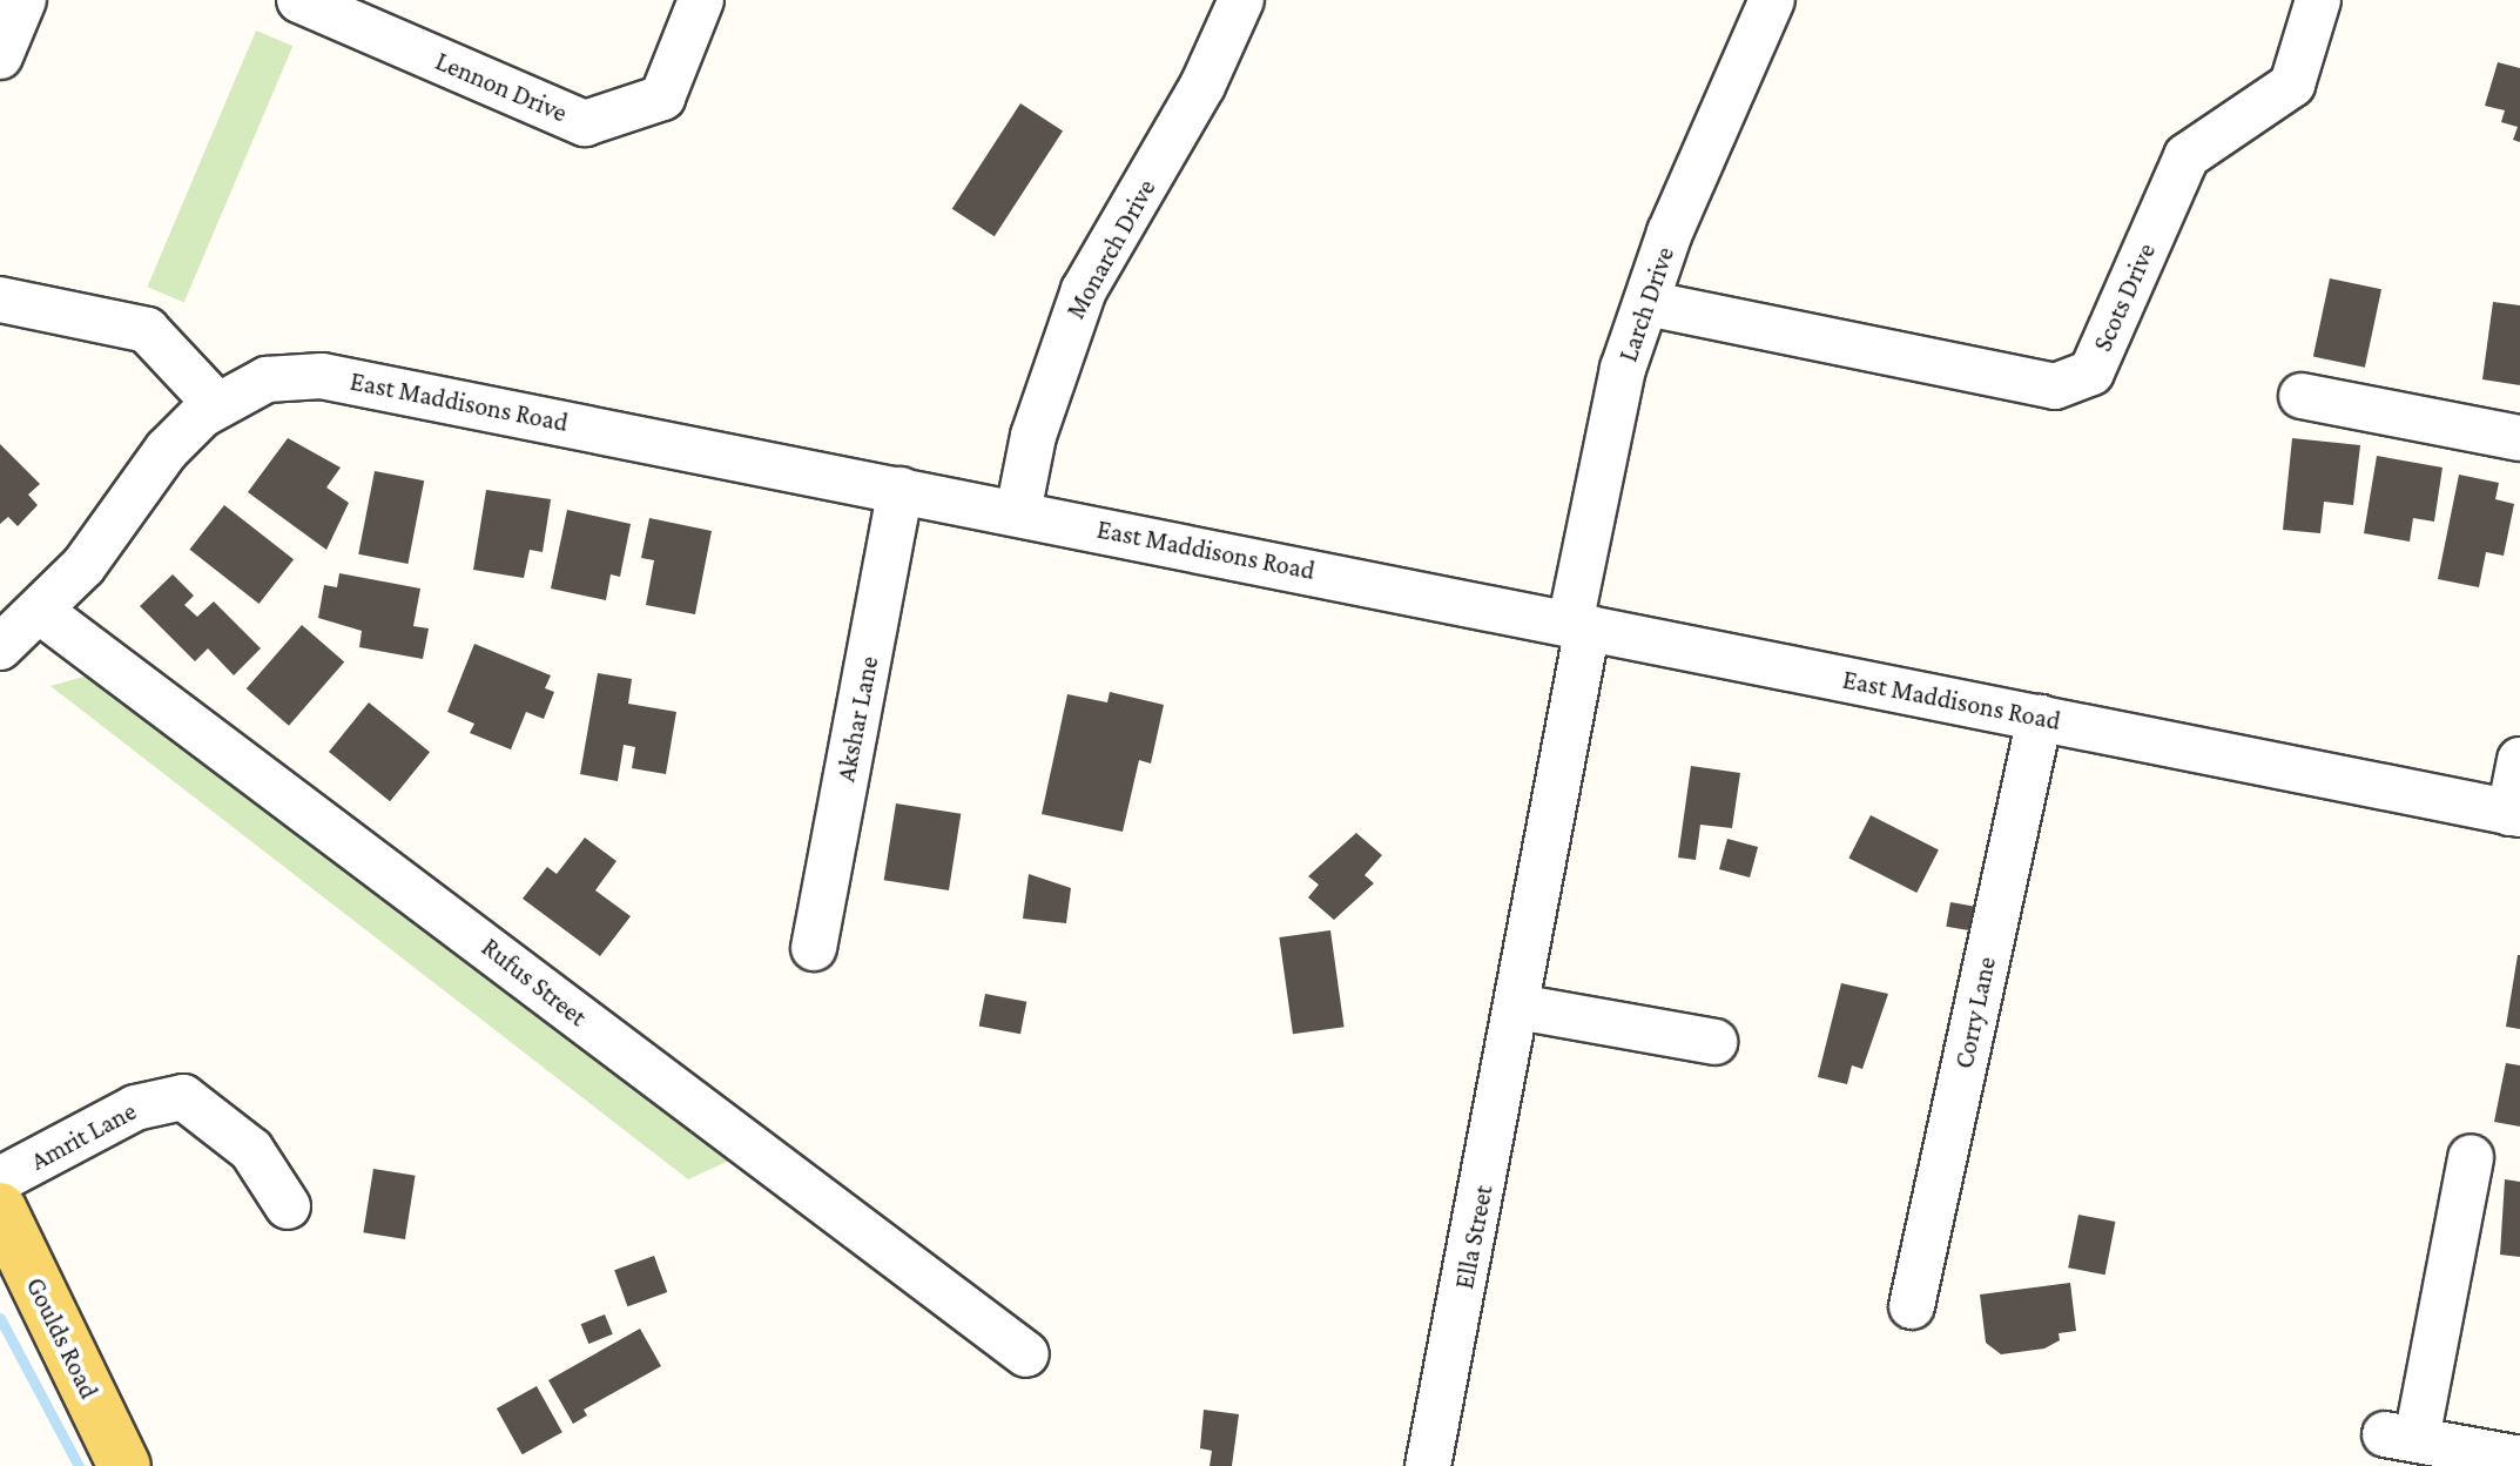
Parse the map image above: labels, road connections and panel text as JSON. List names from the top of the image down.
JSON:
{
  "streets": {
    "main road": ["Goulds Road"],
    "street": [
      "Lennon Drive",
      "Monarch Drive",
      "Scots Drive",
      "Larch Drive",
      "East Maddisons Road",
      "Akshar Lane",
      "Rufus Street",
      "Corry Lane",
      "Amrit Lane",
      "Ella Street"
    ]
  },
  "crossings": [
    ["Monarch Drive", "East Maddisons Road"],
    ["Scots Drive", "Larch Drive"],
    ["Larch Drive", "East Maddisons Road"],
    ["Larch Drive", "Ella Street"],
    ["East Maddisons Road", "Akshar Lane"],
    ["East Maddisons Road", "Rufus Street"],
    ["East Maddisons Road", "Corry Lane"],
    ["East Maddisons Road", "Ella Street"]
  ]
}
